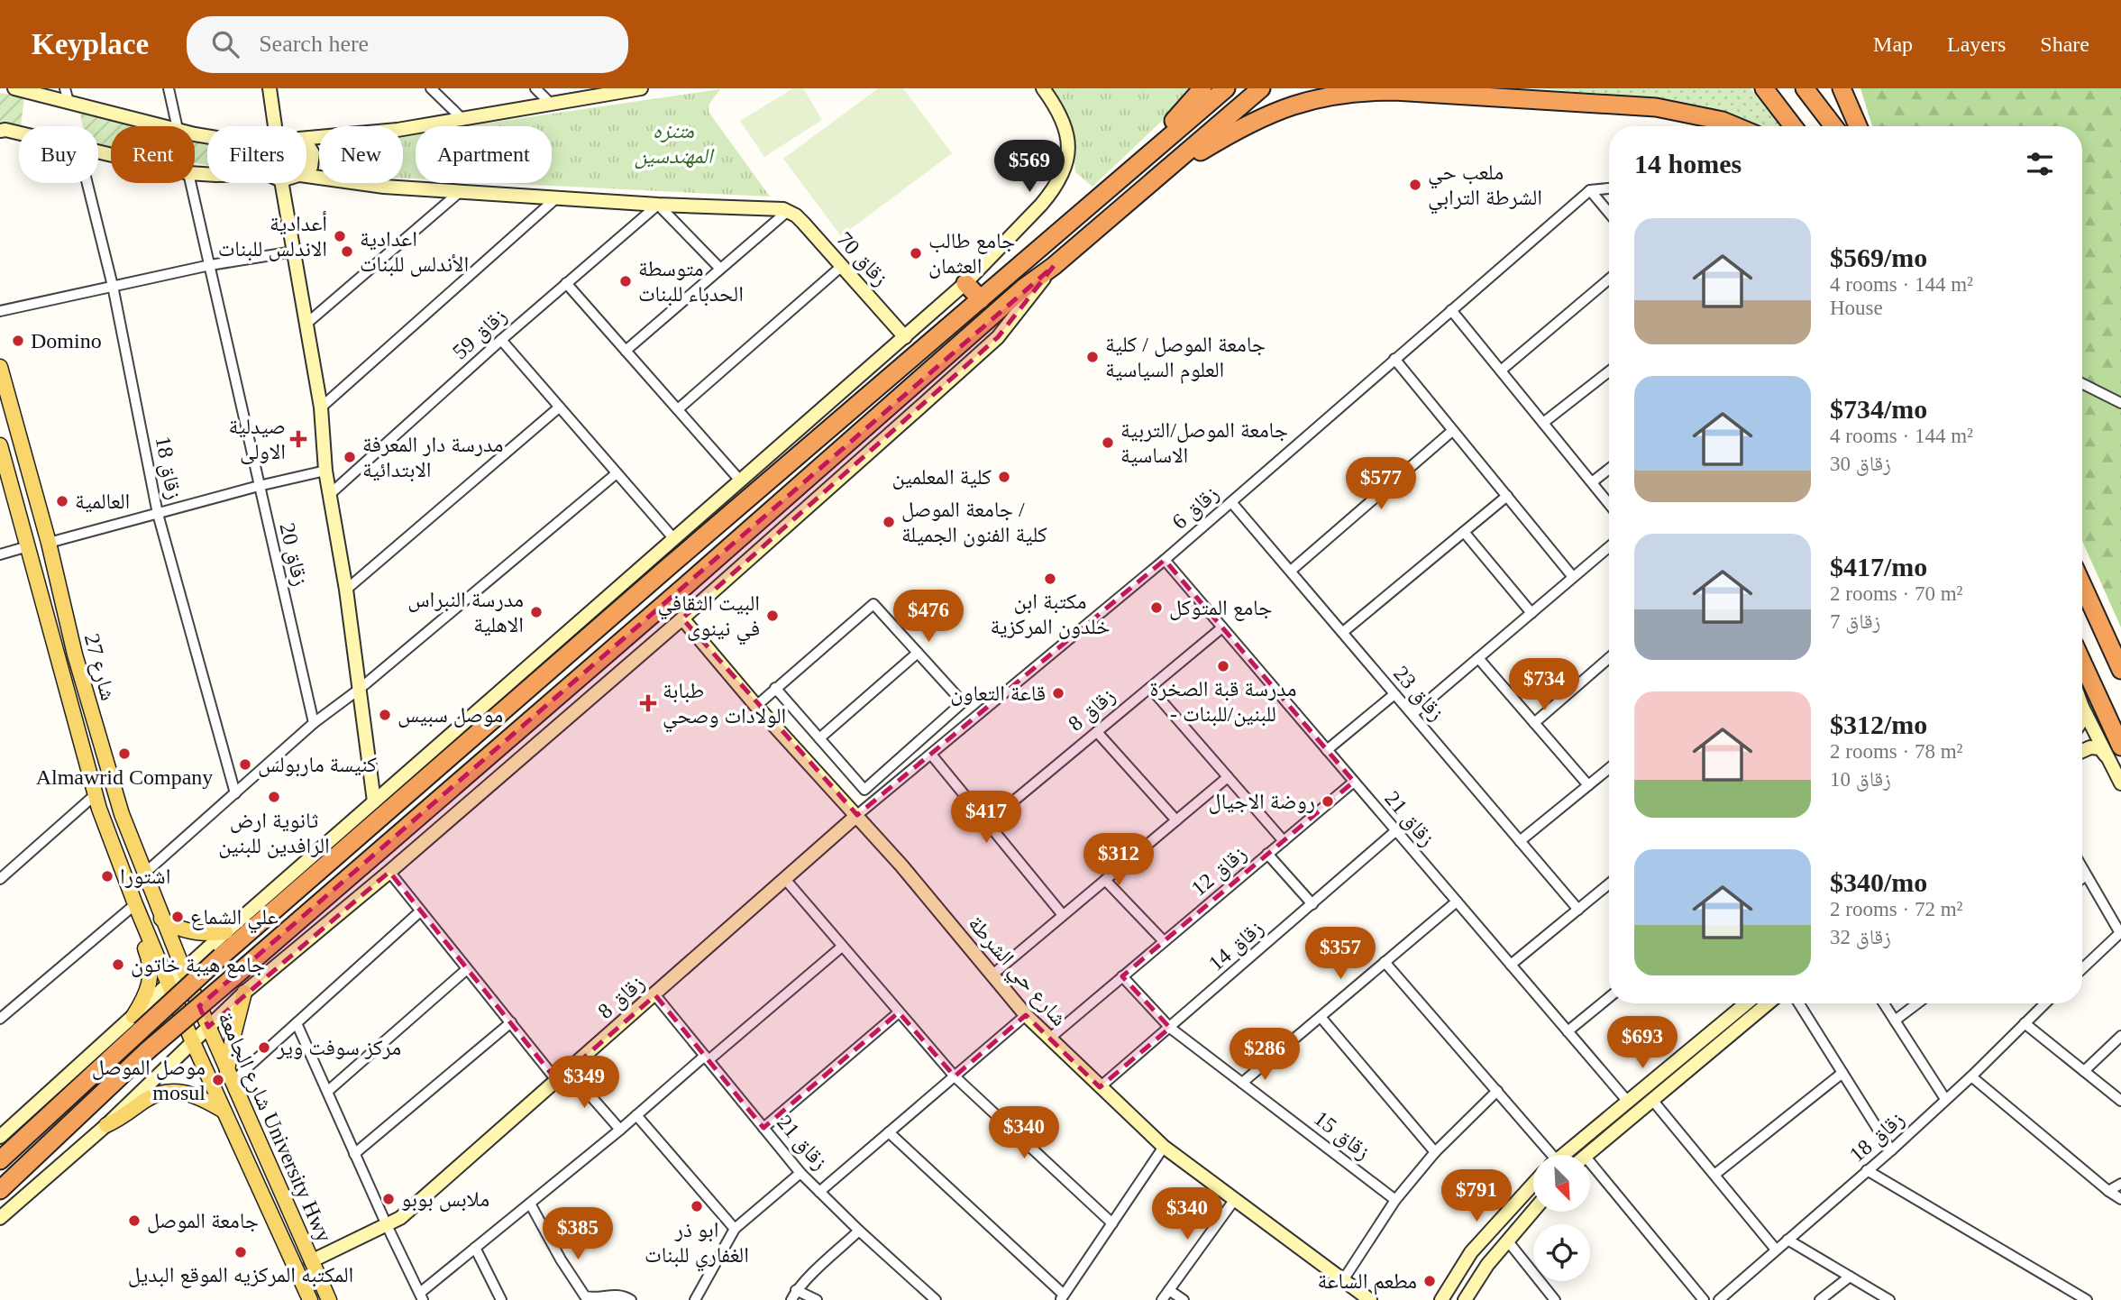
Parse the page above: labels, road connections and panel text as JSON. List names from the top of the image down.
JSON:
{
  "streets": {
    "main road": ["شارع 27", "شارع الجامعة University Hwy"],
    "street": [
      "زقاق 70",
      "زقاق 59",
      "زقاق 18",
      "زقاق 6",
      "زقاق 20",
      "زقاق 23",
      "زقاق 8",
      "زقاق 21",
      "زقاق 12",
      "زقاق 14",
      "شارع حي الشرطة",
      "زقاق 15"
    ]
  },
  "crossings": [
    ["زقاق 6", "زقاق 23"],
    ["زقاق 6", "زقاق 8"],
    ["زقاق 6", "زقاق 21"],
    ["زقاق 6", "شارع حي الشرطة"],
    ["شارع 27", "شارع الجامعة University Hwy"],
    ["زقاق 8", "زقاق 21"],
    ["زقاق 8", "شارع حي الشرطة"],
    ["زقاق 8", "شارع الجامعة University Hwy"],
    ["زقاق 21", "زقاق 12"],
    ["زقاق 21", "زقاق 14"],
    ["زقاق 12", "شارع حي الشرطة"],
    ["زقاق 12", "زقاق 15"],
    ["زقاق 14", "شارع حي الشرطة"],
    ["زقاق 14", "زقاق 15"]
  ],
  "parks": ["متنزه المهندسين"],
  "places": {
    "other": [
      "ملعب حي الشرطة الترابي",
      "أعدادية الاندلس للبنات",
      "اعدادية الأندلس للبنات",
      "جامع طالب العثمان",
      "متوسطة الحدباء للبنات",
      "Domino",
      "جامعة الموصل / كلية العلوم السياسية",
      "جامعة الموصل/التربية الاساسية",
      "مدرسة دار المعرفة الابتدائية",
      "كلية المعلمين",
      "العالمية",
      "جامعة الموصل / كلية الفنون الجميلة",
      "مكتبة ابن خلدون المركزية",
      "جامع المتوكل",
      "مدرسة النبراس الاهلية",
      "البيت الثقافي في نينوى",
      "مدرسة قبة الصخرة - للبنين/للبنات",
      "قاعة التعاون",
      "موصل سبيس",
      "Almawrid Company",
      "كنيسة ماربولس",
      "ثانوية ارض الرافدين للبنين",
      "روضة الاجيال",
      "اشتورا",
      "علي الشماع",
      "جامع هيبة خاتون",
      "مركز سوفت وير",
      "موصل الموصل mosul",
      "ملابس بوبو",
      "ابو ذر الغفاري للبنات",
      "جامعة الموصل",
      "المكتبه المركزيه الموقع البديل",
      "مطعم الساعة"
    ],
    "health": ["صيدلية الاولى", "طبابة الولادات وصحي"]
  },
  "north": "bottom right",
  "page": {
    "header": "Keyplace",
    "search": "Search here",
    "nav": ["Map", "Layers", "Share"],
    "chip": [
      "Buy",
      "Rent",
      "Filters",
      "New",
      "Apartment"
    ],
    "heading": "14 homes",
    "price": [
      "$569",
      "$577",
      "$476",
      "$734",
      "$417",
      "$312",
      "$357",
      "$693",
      "$286",
      "$349",
      "$340",
      "$791",
      "$340",
      "$385"
    ],
    "list": [
      {
        "name": "$569/mo",
        "note": "4 rooms · 144 m² · House"
      },
      {
        "name": "$734/mo",
        "note": "4 rooms · 144 m² · زقاق 30"
      },
      {
        "name": "$417/mo",
        "note": "2 rooms · 70 m² · زقاق 7"
      },
      {
        "name": "$312/mo",
        "note": "2 rooms · 78 m² · زقاق 10"
      },
      {
        "name": "$340/mo",
        "note": "2 rooms · 72 m² · زقاق 32"
      }
    ]
  }
}
